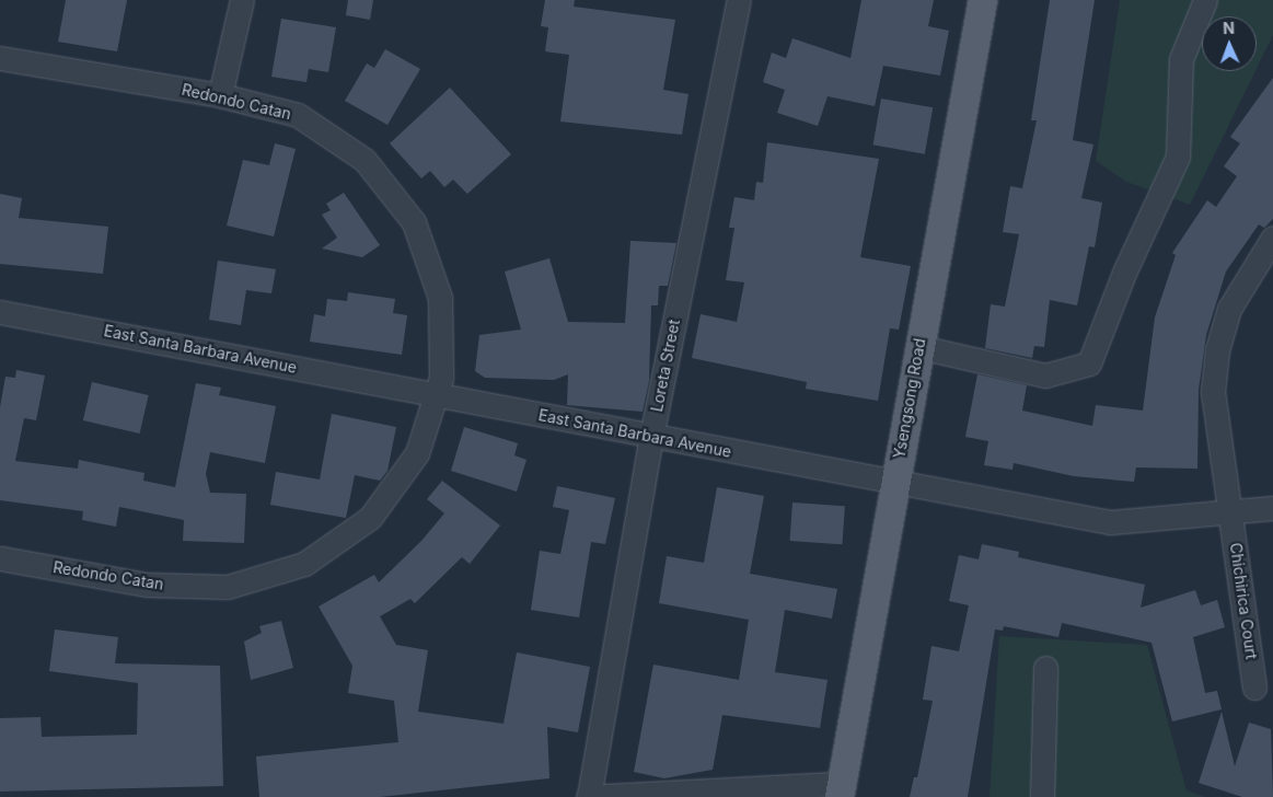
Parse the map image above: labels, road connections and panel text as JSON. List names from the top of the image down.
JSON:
{
  "streets": {
    "main road": ["Ysengsong Road"],
    "street": [
      "Redondo Catan",
      "East Santa Barbara Avenue",
      "Loreta Street",
      "Chichirica Court"
    ]
  },
  "crossings": [
    ["Redondo Catan", "East Santa Barbara Avenue"],
    ["East Santa Barbara Avenue", "Loreta Street"],
    ["East Santa Barbara Avenue", "Ysengsong Road"],
    ["East Santa Barbara Avenue", "Chichirica Court"]
  ],
  "north": "top"
}
